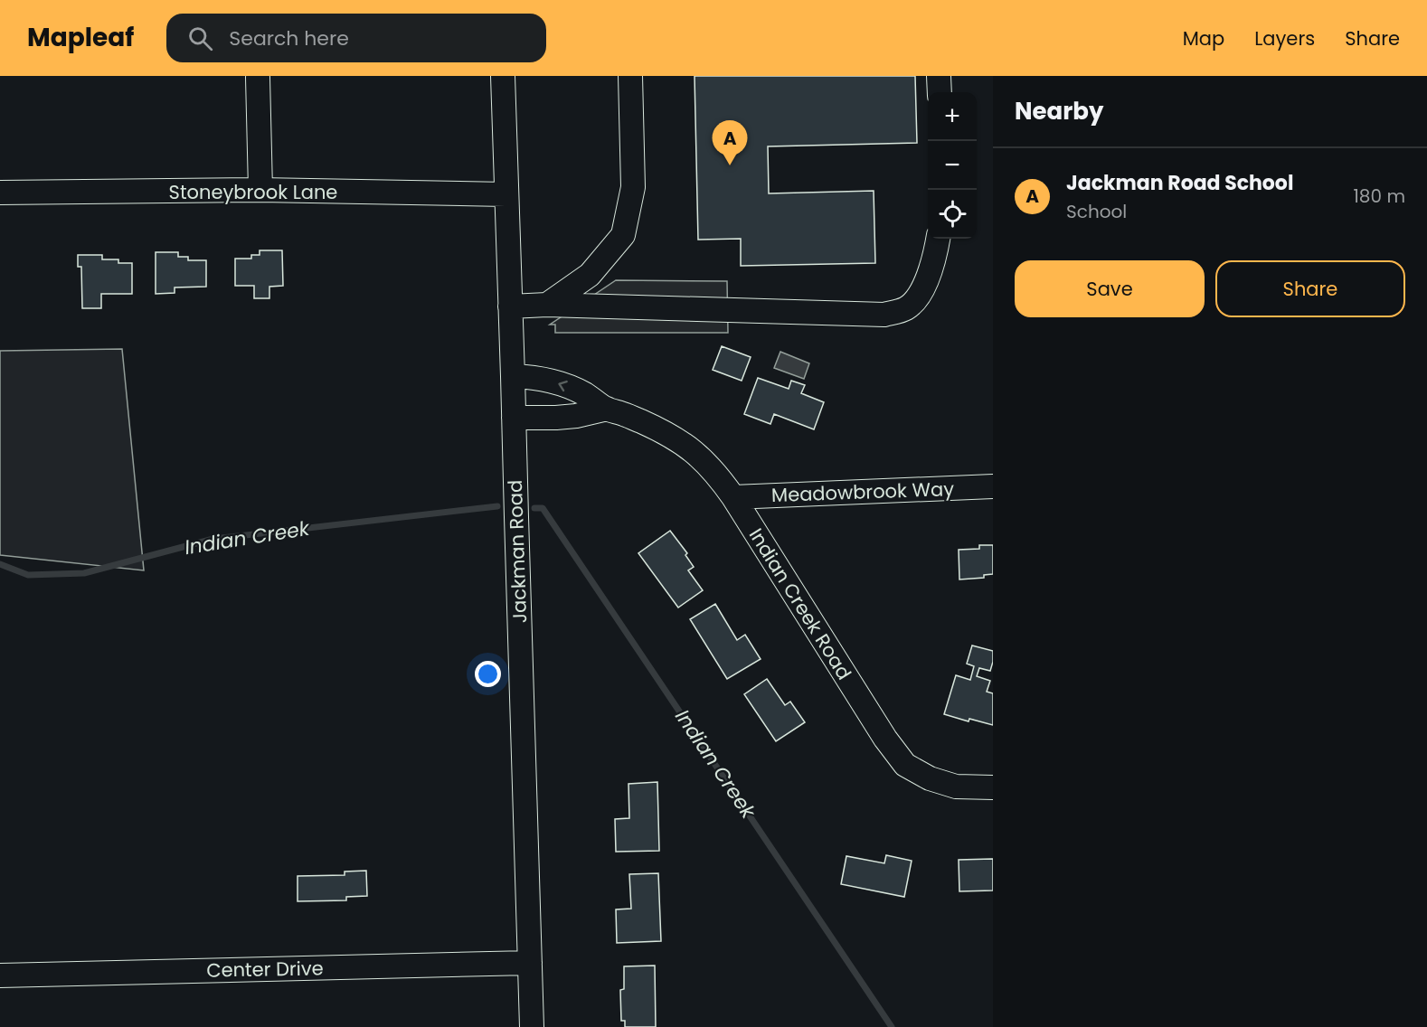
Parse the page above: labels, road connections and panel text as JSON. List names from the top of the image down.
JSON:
{
  "streets": {
    "street": [
      "Stoneybrook Lane",
      "Meadowbrook Way",
      "Jackman Road",
      "Indian Creek Road",
      "Center Drive"
    ]
  },
  "crossings": [
    ["Stoneybrook Lane", "Jackman Road"],
    ["Meadowbrook Way", "Indian Creek Road"],
    ["Jackman Road", "Indian Creek Road"],
    ["Jackman Road", "Center Drive"]
  ],
  "water": ["Indian Creek"],
  "page": {
    "header": "Mapleaf",
    "search": "Search here",
    "nav": ["Map", "Layers", "Share"],
    "heading": "Nearby",
    "map_buttons": ["+", "−"],
    "pins": "A",
    "list": [
      {
        "mark": "A",
        "name": "Jackman Road School",
        "note": "School",
        "value": "180 m"
      }
    ],
    "buttons": ["Save", "Share"]
  }
}
